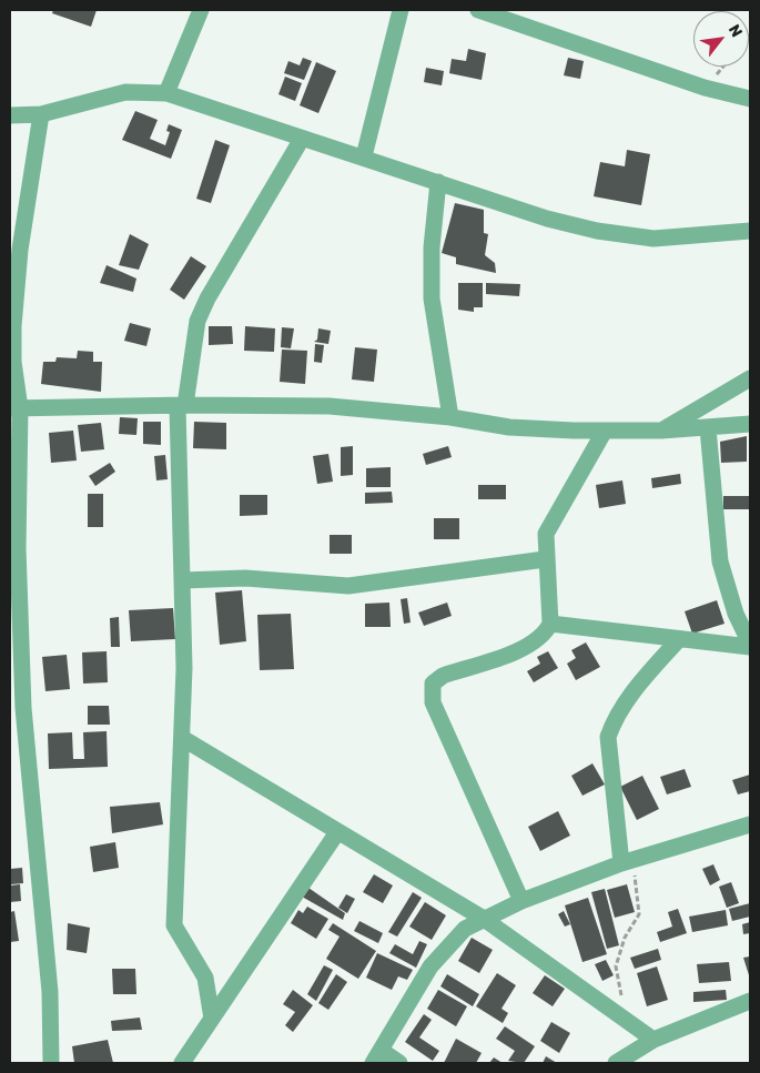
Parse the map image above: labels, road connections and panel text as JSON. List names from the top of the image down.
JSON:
{
  "north": "top right"
}
